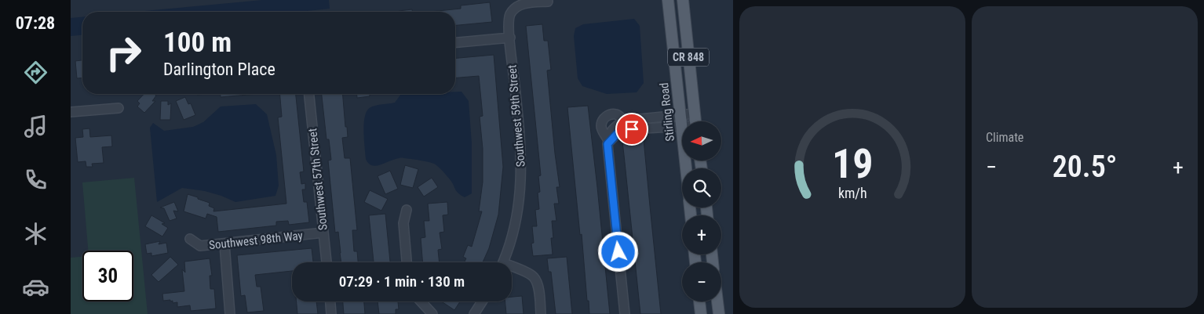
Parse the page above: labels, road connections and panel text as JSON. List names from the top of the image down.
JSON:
{
  "streets": {
    "main road": ["CR 848", "Stirling Road"],
    "street": ["Southwest 59th Street", "Southwest 57th Street", "Southwest 98th Way"]
  },
  "crossings": [
    ["Southwest 57th Street", "Southwest 98th Way"]
  ],
  "north": "left",
  "page": {
    "tabs": "07:28",
    "tile": "Climate",
    "turn": ["100 m", "Darlington Place"],
    "map_buttons": ["+", "−"],
    "heat": ["−", "20.5°", "+"],
    "limit": "30",
    "trip": "07:29 · 1 min · 130 m",
    "gauge": ["19", "km/h"]
  }
}
